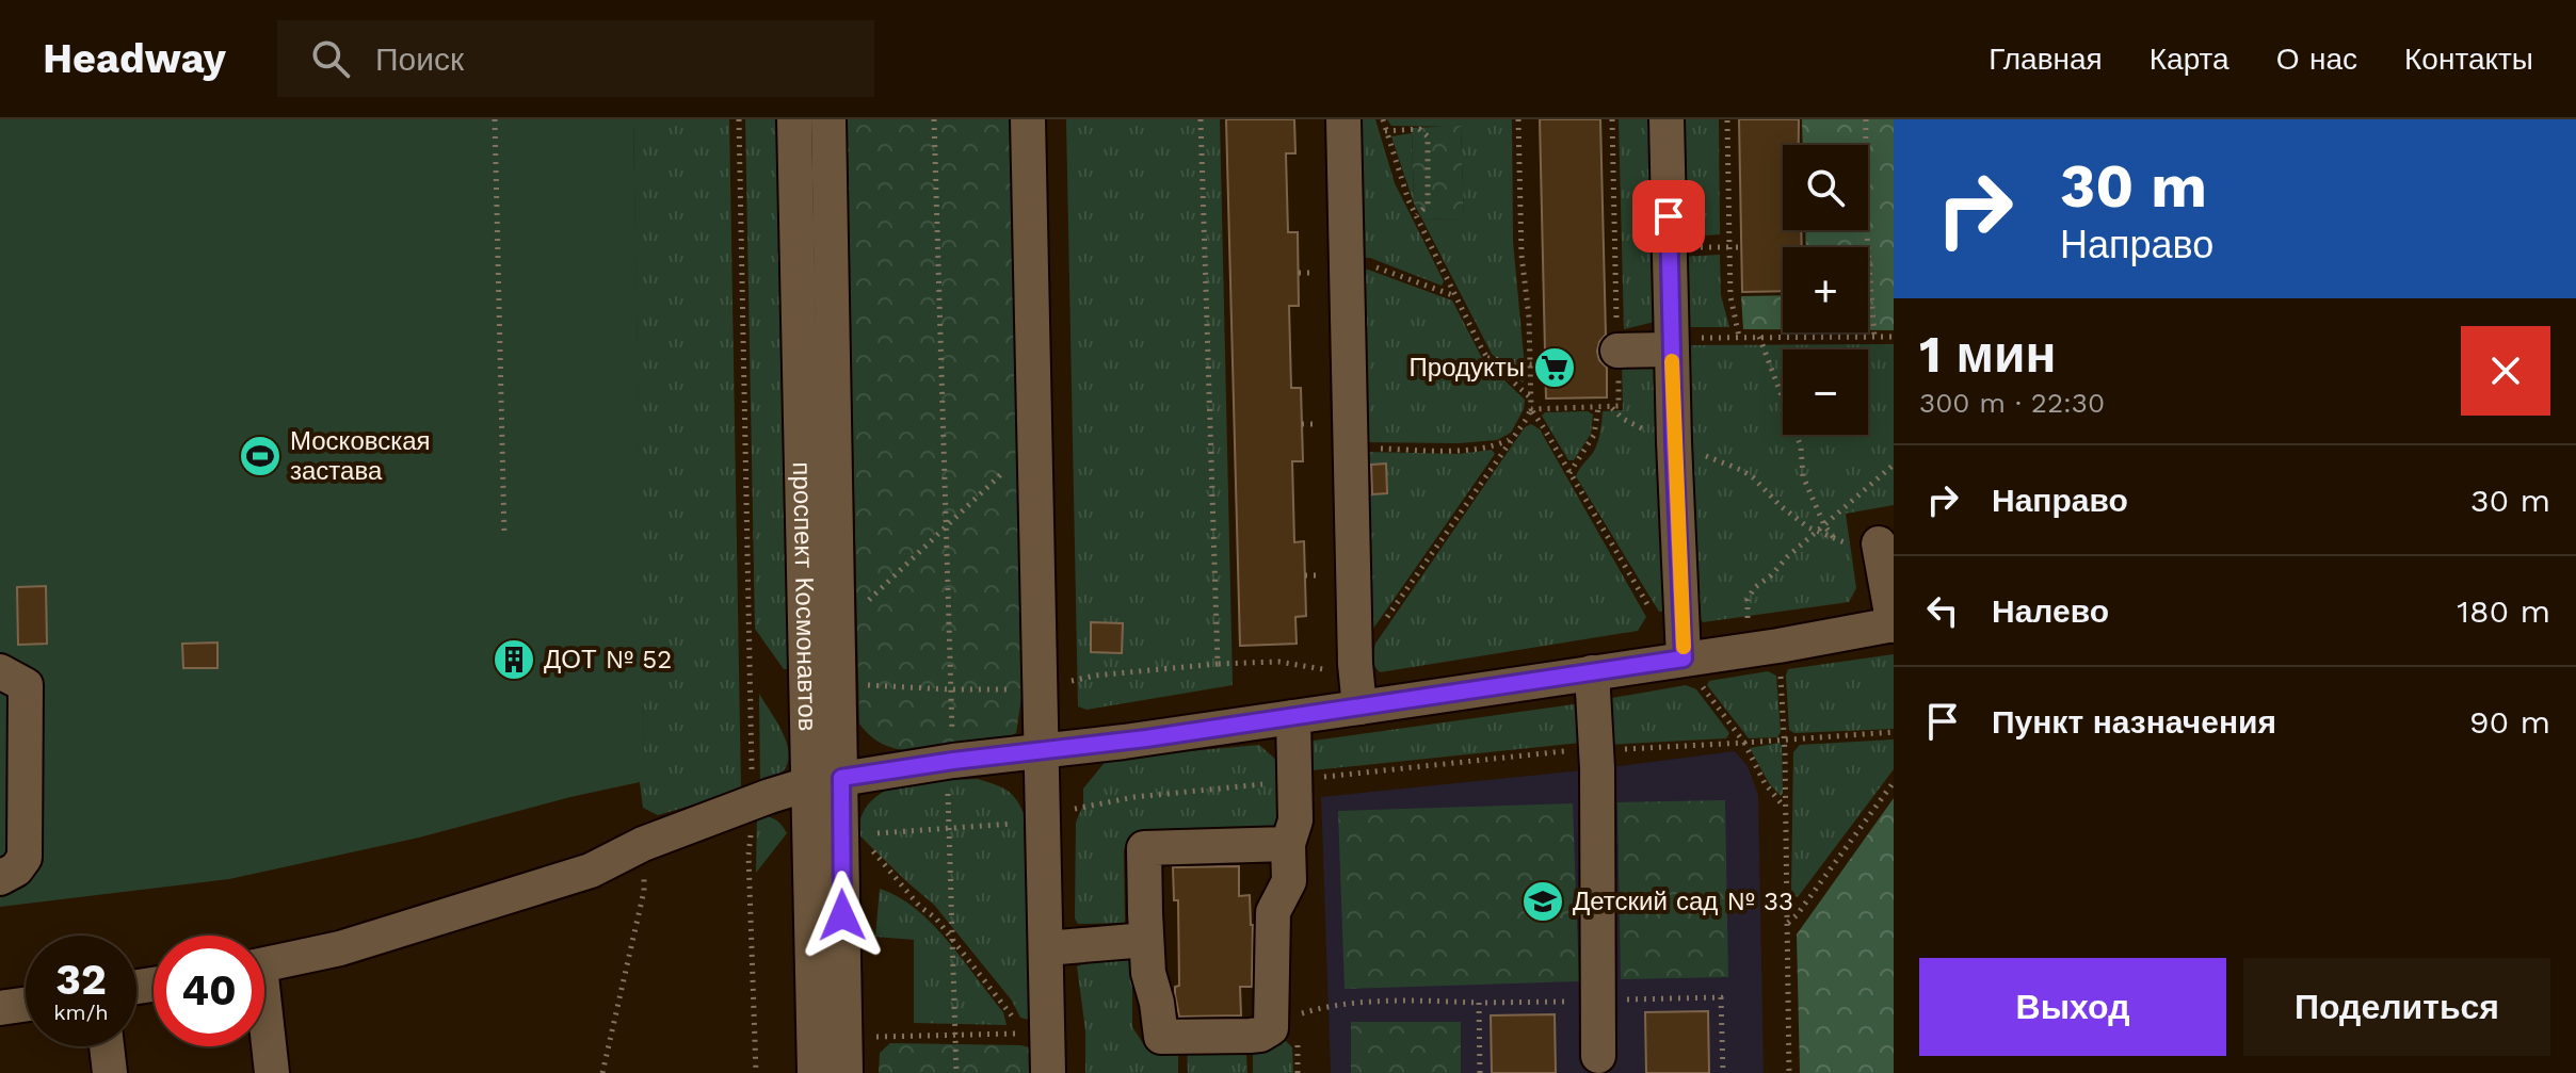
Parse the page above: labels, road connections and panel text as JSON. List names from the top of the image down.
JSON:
{
  "streets": {
    "street": ["проспект Космонавтов"]
  },
  "places": {
    "supermarket": ["Продукты"],
    "sports": ["Московская застава"],
    "building": ["ДОТ № 52"],
    "school or university": ["Детский сад № 33"]
  },
  "page": {
    "header": "Headway",
    "search": "Поиск",
    "nav": [
      "Главная",
      "Карта",
      "О нас",
      "Контакты"
    ],
    "turn": ["30 m", "Направо"],
    "map_buttons": ["+", "−"],
    "heading": ["1 мин", "300 m · 22:30"],
    "list": [
      {
        "name": "Направо",
        "value": "30 m"
      },
      {
        "name": "Налево",
        "value": "180 m"
      },
      {
        "name": "Пункт назначения",
        "value": "90 m"
      }
    ],
    "speed": "32 km/h",
    "limit": "40",
    "buttons": ["Выход", "Поделиться"]
  }
}
